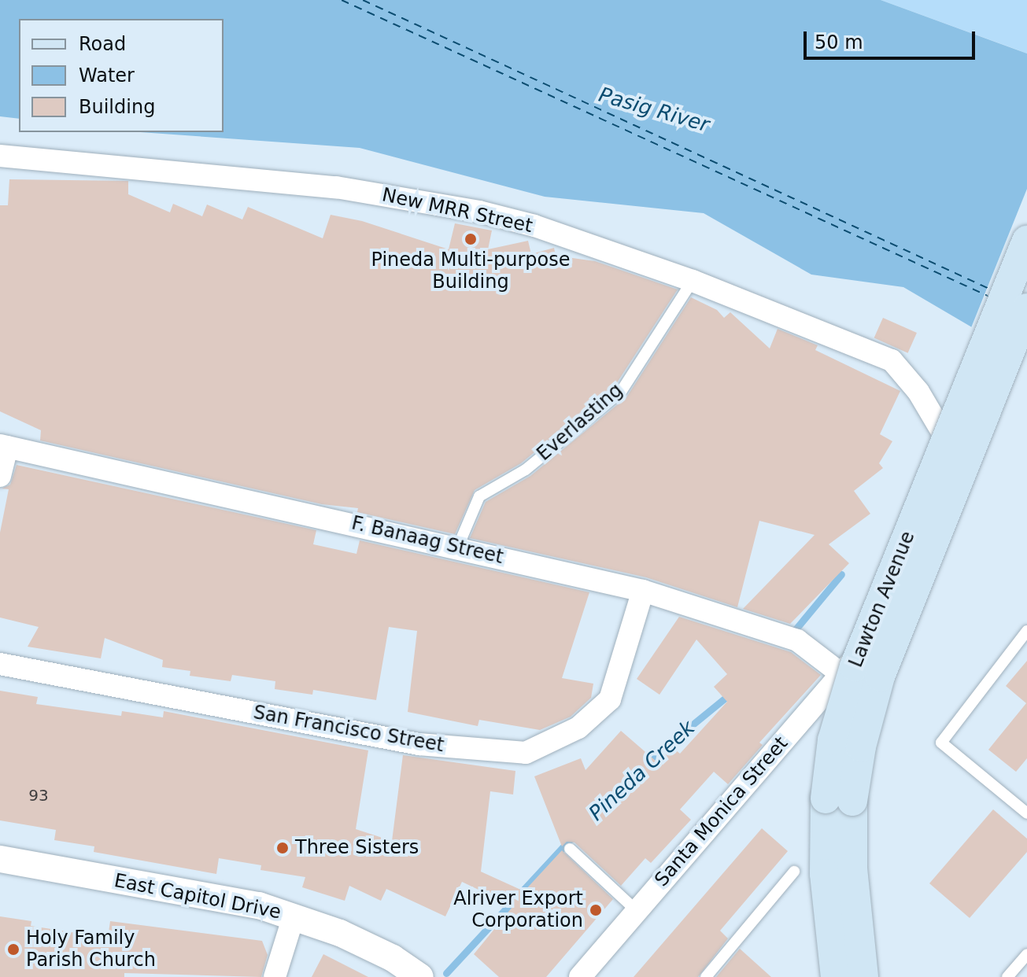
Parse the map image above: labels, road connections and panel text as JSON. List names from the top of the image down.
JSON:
{
  "streets": {
    "main road": ["Lawton Avenue"],
    "street": [
      "New MRR Street",
      "F. Banaag Street",
      "San Francisco Street",
      "Santa Monica Street",
      "East Capitol Drive"
    ],
    "lane": ["Everlasting"]
  },
  "crossings": [
    ["New MRR Street", "Everlasting"],
    ["New MRR Street", "Santa Monica Street"],
    ["Everlasting", "F. Banaag Street"],
    ["F. Banaag Street", "San Francisco Street"],
    ["F. Banaag Street", "Santa Monica Street"]
  ],
  "water": ["Pasig River", "Pineda Creek"],
  "places": [
    "Pineda Multi-purpose Building",
    "Three Sisters",
    "Alriver Export Corporation",
    "Holy Family Parish Church"
  ],
  "house_numbers": ["93"],
  "legend": ["Road", "Water", "Building"],
  "scale_bar": "50 m"
}
